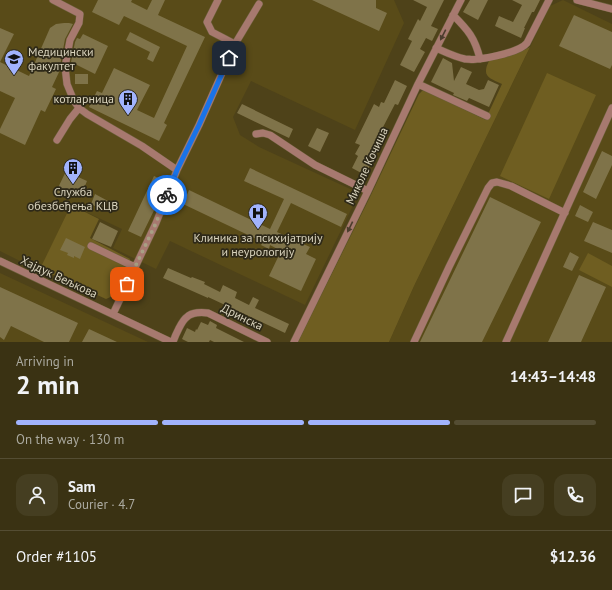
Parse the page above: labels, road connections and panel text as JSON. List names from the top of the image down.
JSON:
{
  "streets": {
    "street": ["Миколе Кочиша", "Хајдук Вељкова", "Дринска"]
  },
  "crossings": [
    ["Хајдук Вељкова", "Дринска"]
  ],
  "one_way": ["Миколе Кочиша"],
  "places": {
    "school or university": ["Медицински факултет"],
    "building": ["котларница", "Служба обезбеђења КЦВ"],
    "hospital": ["Клиника за психијатрију и неурологију"]
  },
  "page": {
    "heading": ["2 min", "Arriving in", "14:43–14:48"],
    "panel": [
      "Sam",
      "Courier · 4.7",
      "Order #1105",
      "$12.36"
    ],
    "bar": "On the way · 130 m"
  }
}
